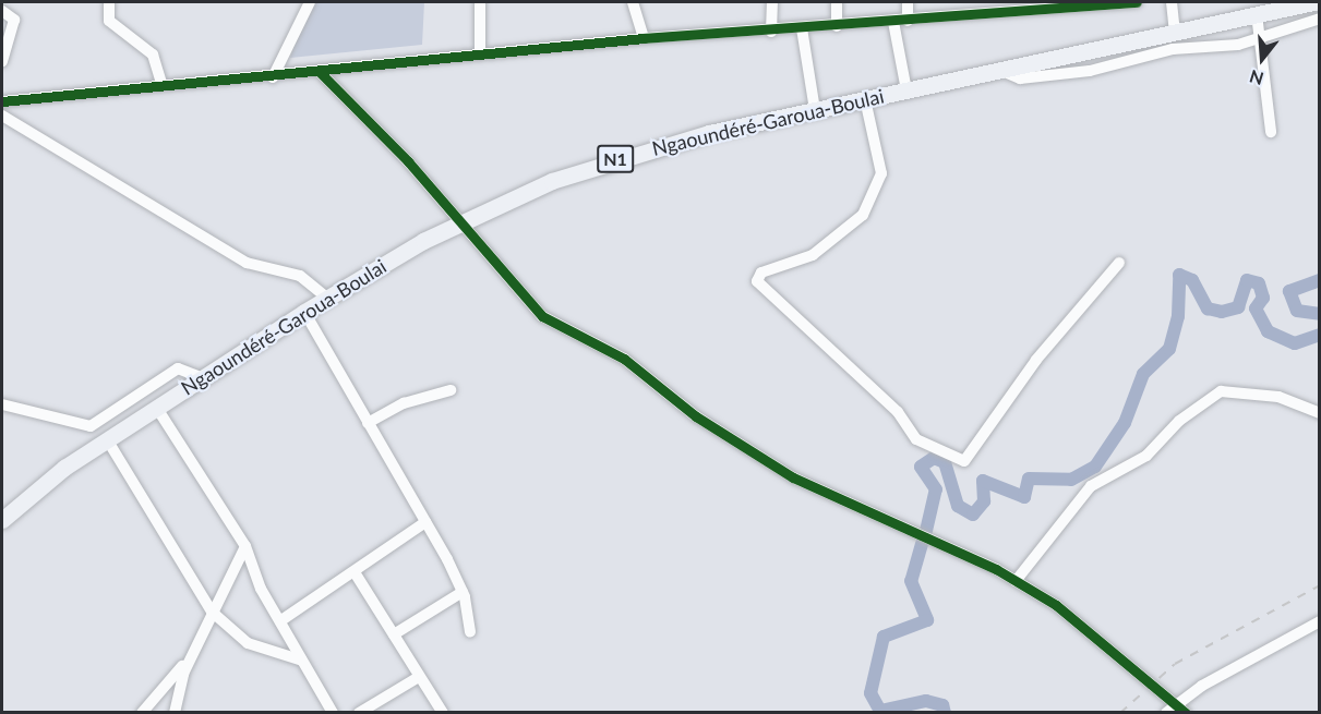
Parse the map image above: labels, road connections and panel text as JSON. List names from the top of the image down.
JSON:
{
  "streets": {
    "highway": ["Ngaoundéré-Garoua-Boulai", "N1"]
  },
  "north": "bottom"
}
